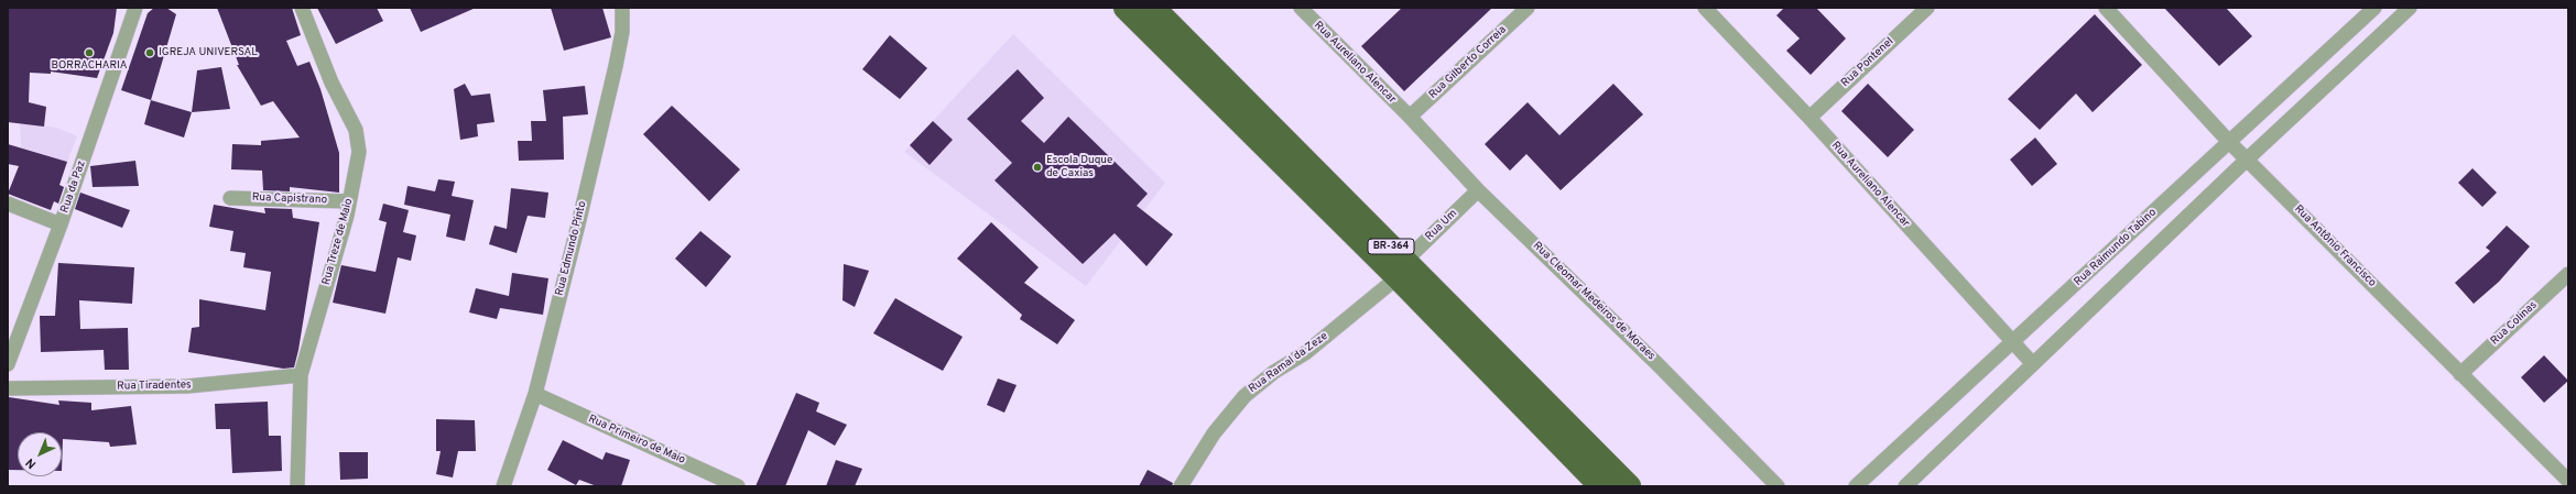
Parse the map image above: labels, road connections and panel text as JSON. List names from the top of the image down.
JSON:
{
  "streets": {
    "highway": ["BR-364"],
    "street": [
      "Rua Aureliano Alencar",
      "Rua Gilberto Correia",
      "Rua Pontenel",
      "Rua da Paz",
      "Rua Capistrano",
      "Rua Um",
      "Rua Treze de Maio",
      "Rua Antônio Francisco",
      "Rua Raimundo Tabino",
      "Rua Edmundo Pinto",
      "Rua Cleomar Medeiros de Moraes",
      "Rua Colinas",
      "Rua Ramal da Zeze",
      "Rua Tiradentes",
      "Rua Primeiro de Maio"
    ]
  },
  "crossings": [
    ["Rua Aureliano Alencar", "Rua Gilberto Correia"],
    ["Rua Aureliano Alencar", "Rua Pontenel"],
    ["Rua Aureliano Alencar", "Rua Raimundo Tabino"],
    ["Rua Aureliano Alencar", "Rua Cleomar Medeiros de Moraes"],
    ["Rua Gilberto Correia", "Rua Cleomar Medeiros de Moraes"],
    ["Rua Capistrano", "Rua Treze de Maio"],
    ["Rua Um", "BR-364"],
    ["Rua Um", "Rua Cleomar Medeiros de Moraes"],
    ["Rua Um", "Rua Ramal da Zeze"],
    ["Rua Treze de Maio", "Rua Tiradentes"],
    ["BR-364", "Rua Ramal da Zeze"],
    ["Rua Antônio Francisco", "Rua Raimundo Tabino"],
    ["Rua Antônio Francisco", "Rua Colinas"],
    ["Rua Edmundo Pinto", "Rua Primeiro de Maio"]
  ],
  "places": ["BORRACHARIA", "IGREJA UNIVERSAL", "Escola Duque de Caxias"],
  "north": "bottom left"
}
